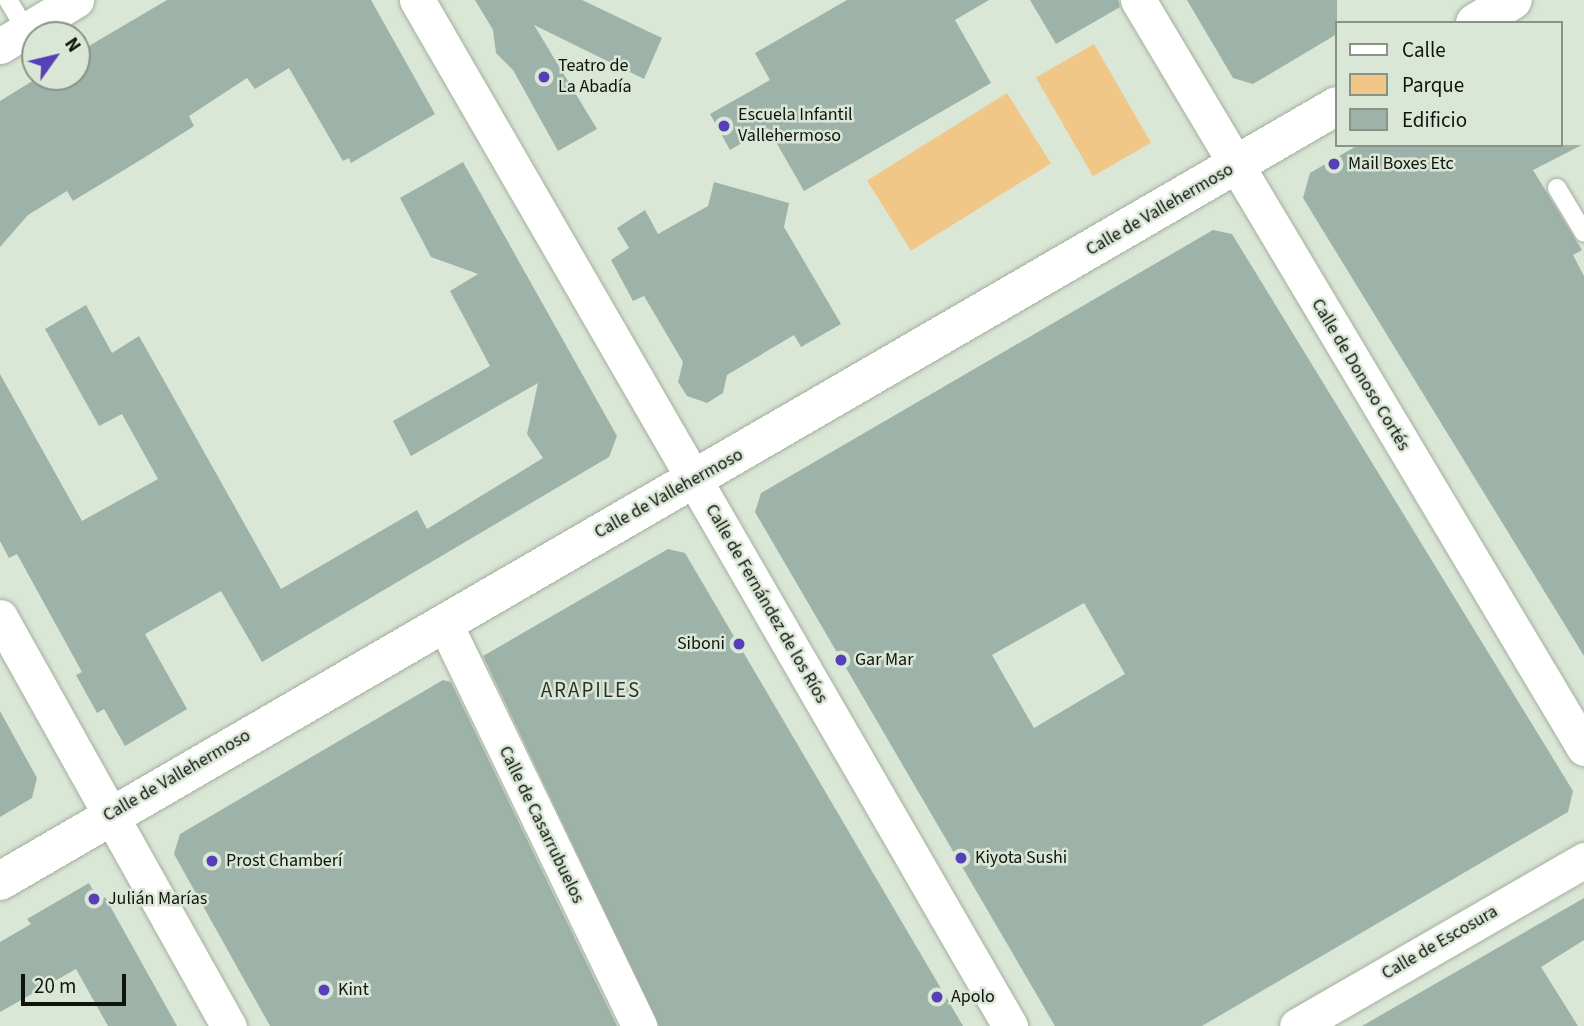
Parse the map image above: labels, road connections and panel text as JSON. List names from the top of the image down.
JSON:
{
  "streets": {
    "street": [
      "Calle de Vallehermoso",
      "Calle de Donoso Cortés",
      "Calle de Fernández de los Ríos",
      "Calle de Casarrubuelos",
      "Calle de Escosura"
    ]
  },
  "crossings": [
    ["Calle de Vallehermoso", "Calle de Donoso Cortés"],
    ["Calle de Vallehermoso", "Calle de Fernández de los Ríos"],
    ["Calle de Vallehermoso", "Calle de Casarrubuelos"]
  ],
  "districts": ["ARAPILES"],
  "places": [
    "Teatro de La Abadía",
    "Escuela Infantil Vallehermoso",
    "Mail Boxes Etc",
    "Siboni",
    "Gar Mar",
    "Kiyota Sushi",
    "Prost Chamberí",
    "Julián Marías",
    "Kint",
    "Apolo"
  ],
  "legend": ["Calle", "Parque", "Edificio"],
  "scale_bar": "20 m",
  "north": "top right"
}
